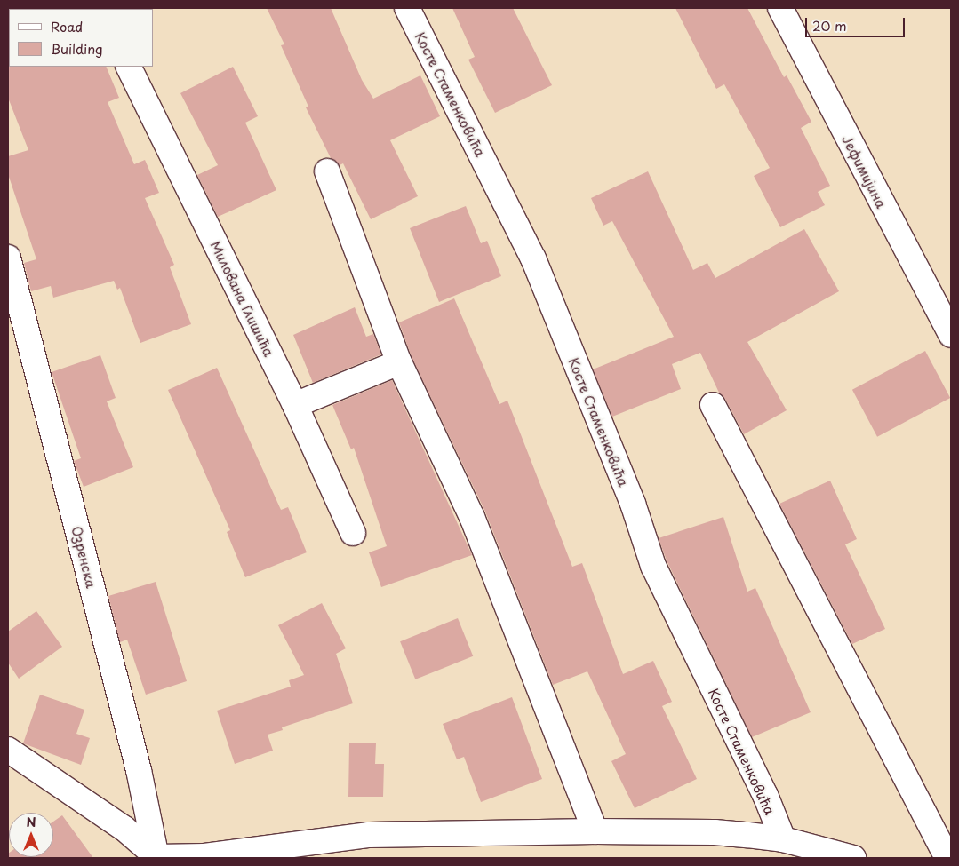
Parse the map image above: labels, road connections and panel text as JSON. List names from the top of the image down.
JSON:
{
  "streets": {
    "street": [
      "Косте Стаменковића",
      "Јефимијина",
      "Милована Глишића",
      "Озренска"
    ]
  },
  "legend": ["Road", "Building"],
  "scale_bar": "20 m",
  "north": "top"
}
